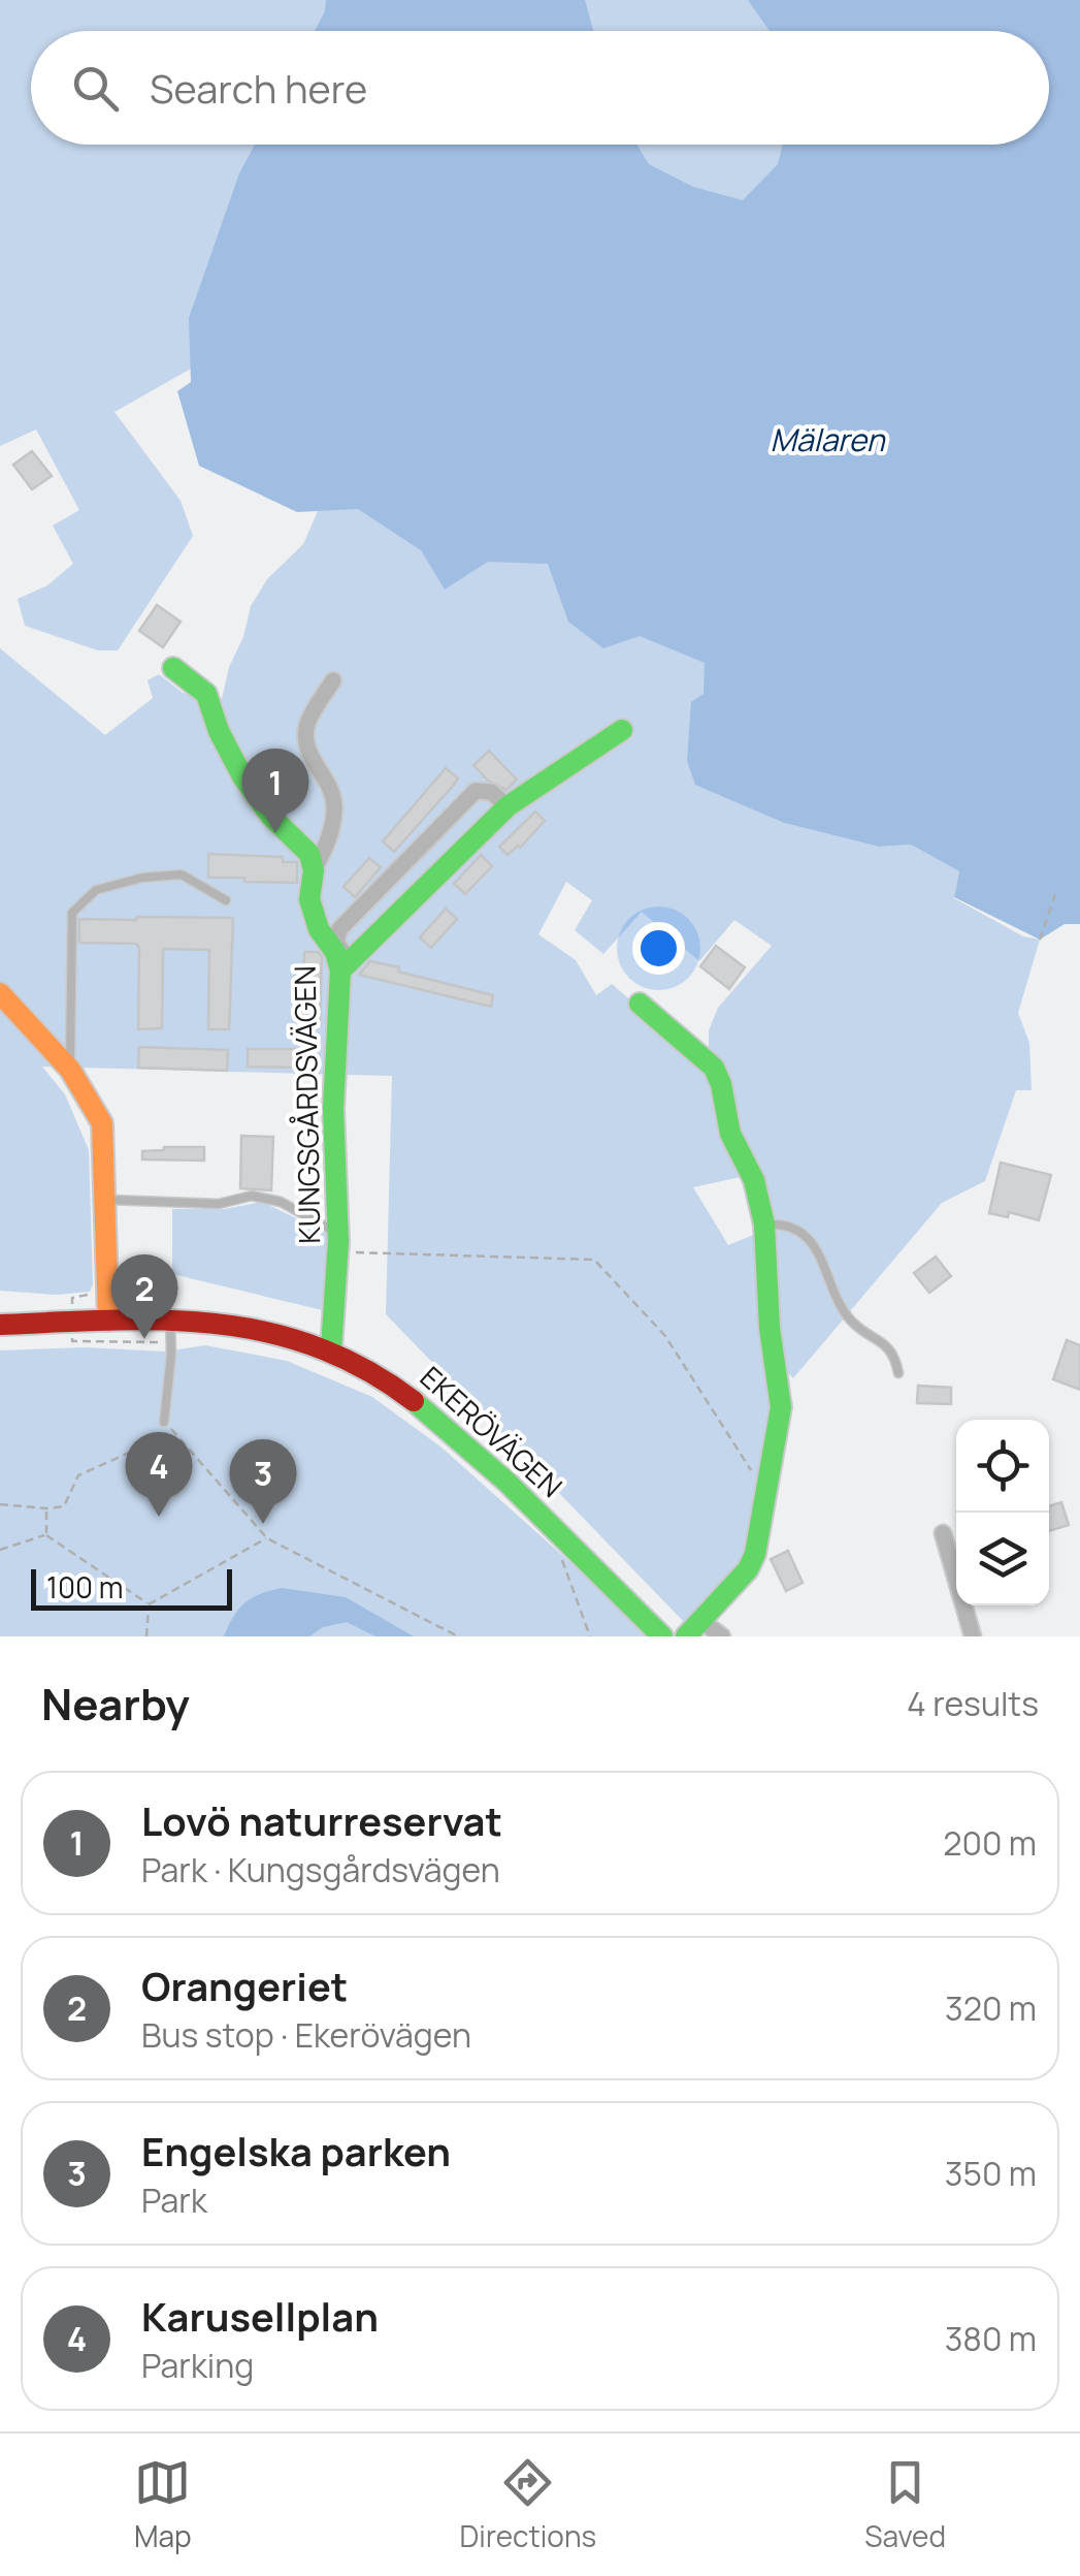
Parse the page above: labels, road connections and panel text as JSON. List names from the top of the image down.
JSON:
{
  "streets": {
    "street": ["KUNGSGÅRDSVÄGEN", "EKERÖVÄGEN"]
  },
  "crossings": [
    ["KUNGSGÅRDSVÄGEN", "EKERÖVÄGEN"]
  ],
  "water": ["Mälaren"],
  "scale_bar": "100 m",
  "page": {
    "search": "Search here",
    "pins": [
      "1",
      "2",
      "4",
      "3"
    ],
    "scale": "100 m",
    "heading": ["Nearby", "4 results"],
    "list": [
      {
        "mark": "1",
        "name": "Lovö naturreservat",
        "note": "Park · Kungsgårdsvägen",
        "value": "200 m"
      },
      {
        "mark": "2",
        "name": "Orangeriet",
        "note": "Bus stop · Ekerövägen",
        "value": "320 m"
      },
      {
        "mark": "3",
        "name": "Engelska parken",
        "note": "Park",
        "value": "350 m"
      },
      {
        "mark": "4",
        "name": "Karusellplan",
        "note": "Parking",
        "value": "380 m"
      }
    ],
    "nav": ["Map", "Directions", "Saved"]
  }
}
